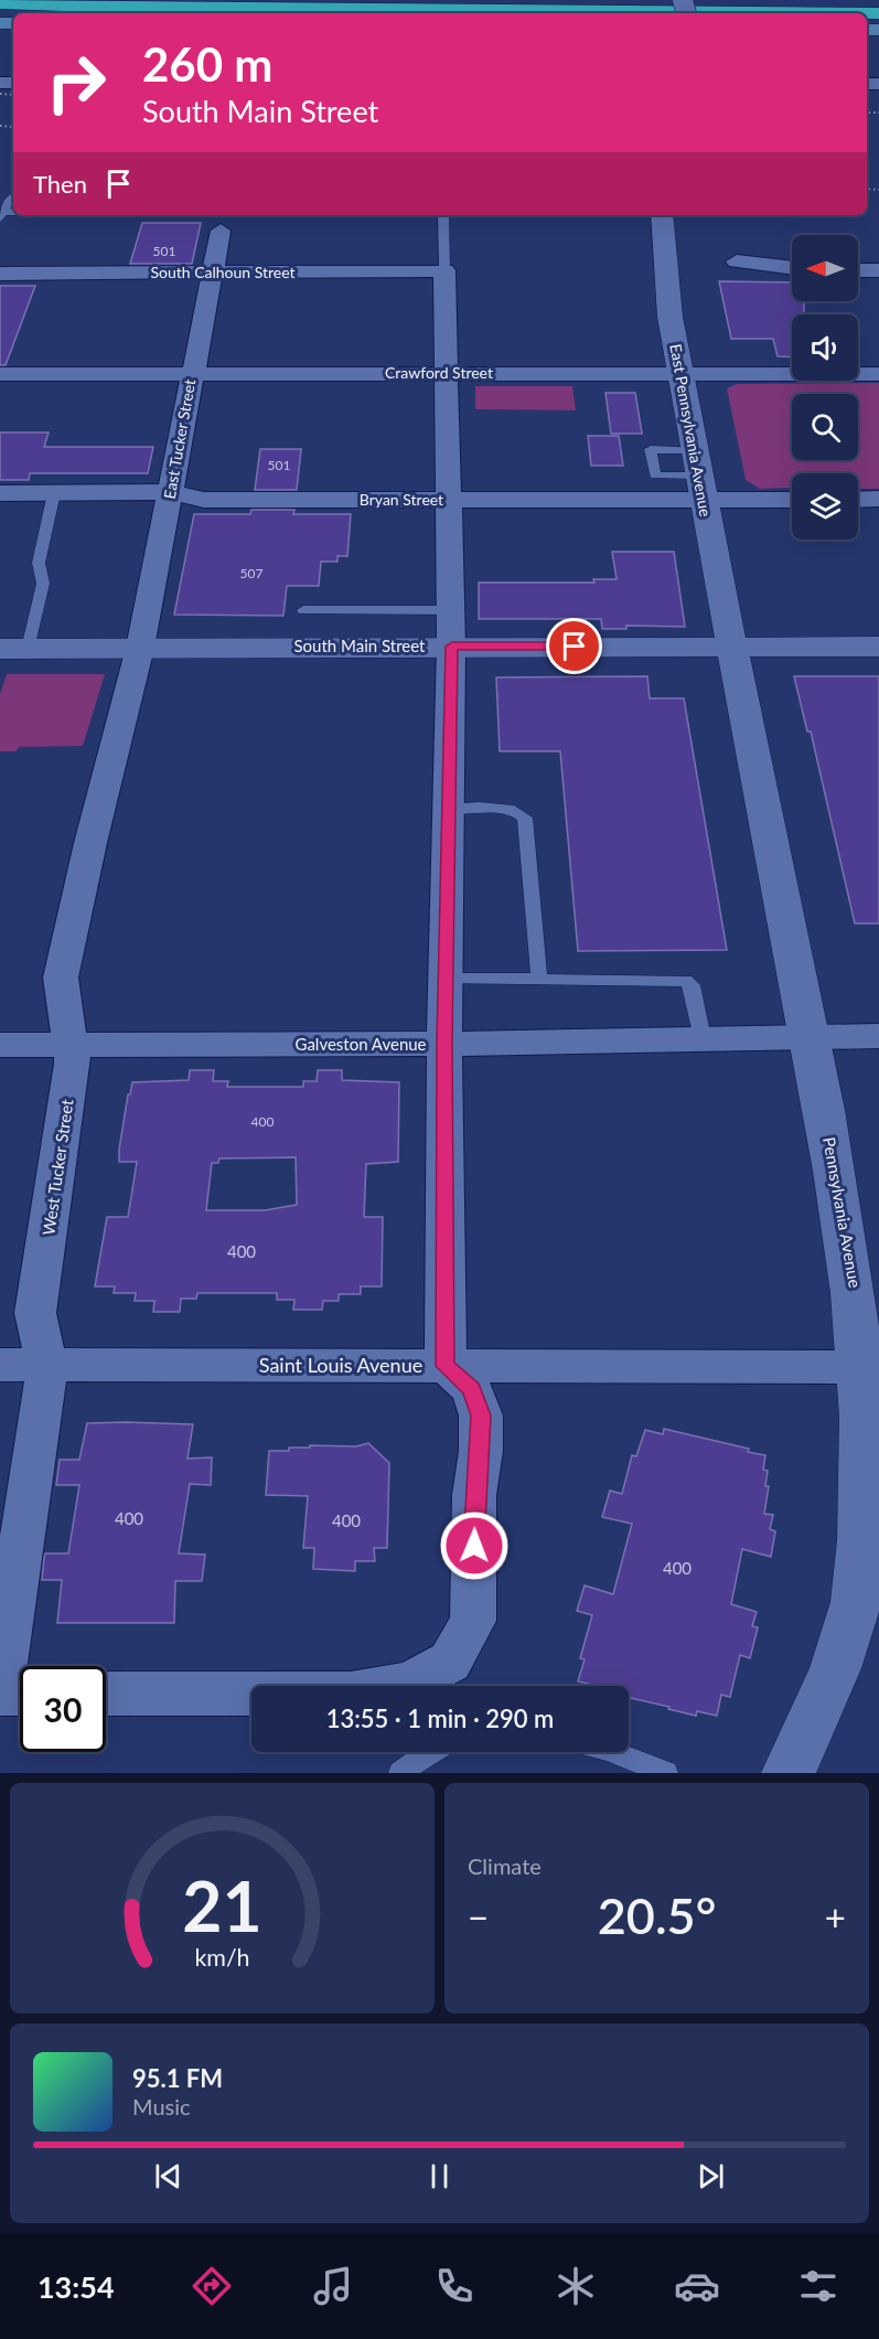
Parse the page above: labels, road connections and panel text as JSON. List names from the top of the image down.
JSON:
{
  "streets": {
    "street": [
      "South Calhoun Street",
      "Crawford Street",
      "East Pennsylvania Avenue",
      "East Tucker Street",
      "Bryan Street",
      "South Main Street",
      "Galveston Avenue",
      "West Tucker Street",
      "Pennsylvania Avenue",
      "Saint Louis Avenue"
    ]
  },
  "crossings": [
    ["South Calhoun Street", "East Tucker Street"],
    ["Crawford Street", "East Pennsylvania Avenue"],
    ["Crawford Street", "East Tucker Street"],
    ["East Pennsylvania Avenue", "Bryan Street"],
    ["East Pennsylvania Avenue", "South Main Street"],
    ["East Pennsylvania Avenue", "Pennsylvania Avenue"],
    ["East Tucker Street", "Bryan Street"],
    ["East Tucker Street", "South Main Street"],
    ["East Tucker Street", "West Tucker Street"],
    ["South Main Street", "West Tucker Street"],
    ["South Main Street", "Pennsylvania Avenue"],
    ["Galveston Avenue", "West Tucker Street"],
    ["Galveston Avenue", "Pennsylvania Avenue"],
    ["West Tucker Street", "Saint Louis Avenue"],
    ["Pennsylvania Avenue", "Saint Louis Avenue"]
  ],
  "house_numbers": [
    "501",
    "501",
    "507",
    "400",
    "400",
    "400",
    "400",
    "400"
  ],
  "north": "left",
  "page": {
    "turn": ["260 m", "South Main Street"],
    "then": "Then",
    "limit": "30",
    "trip": "13:55 · 1 min · 290 m",
    "tile": "Climate",
    "heat": ["−", "20.5°", "+"],
    "song": ["95.1 FM", "Music"],
    "tabs": "13:54",
    "gauge": ["21", "km/h"]
  }
}
